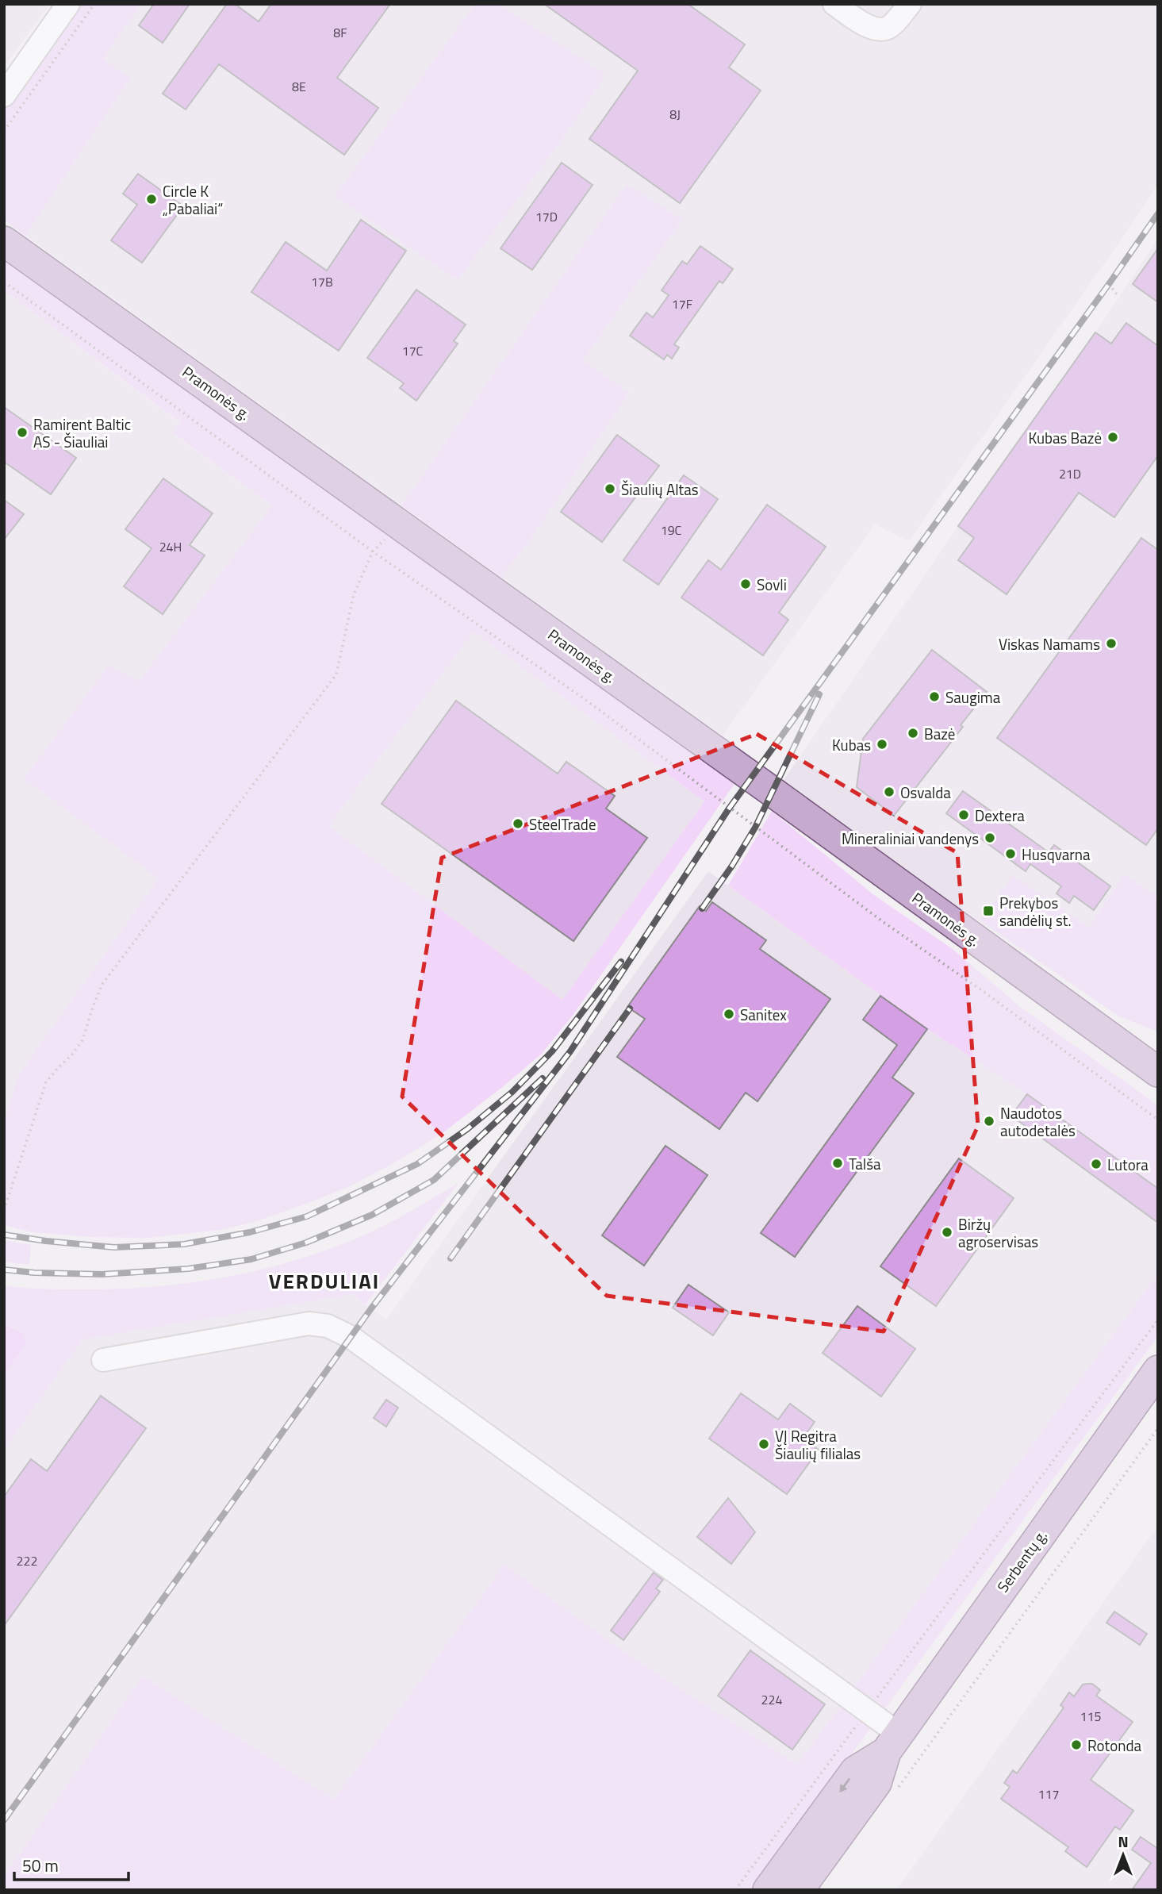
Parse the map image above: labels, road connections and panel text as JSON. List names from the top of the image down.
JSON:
{
  "streets": {
    "main road": ["Pramonės g.", "Serbentų g."]
  },
  "districts": ["VERDULIAI"],
  "places": {
    "other": [
      "Circle K „Pabaliai“",
      "Ramirent Baltic AS - Šiauliai",
      "Kubas Bazė",
      "Šiaulių Altas",
      "Sovli",
      "Viskas Namams",
      "Saugima",
      "Bazė",
      "Kubas",
      "Osvalda",
      "Dextera",
      "SteelTrade",
      "Mineraliniai vandenys",
      "Husqvarna",
      "Sanitex",
      "Naudotos autodetalės",
      "Talša",
      "Lutora",
      "Biržų agroservisas",
      "VĮ Regitra Šiaulių filialas",
      "Rotonda"
    ],
    "transit": ["Prekybos sandėlių st."]
  },
  "house_numbers": [
    "8F",
    "8E",
    "8J",
    "17D",
    "17B",
    "17F",
    "17C",
    "21D",
    "19C",
    "24H",
    "222",
    "224",
    "115",
    "117"
  ],
  "scale_bar": "50 m",
  "north": "top"
}
